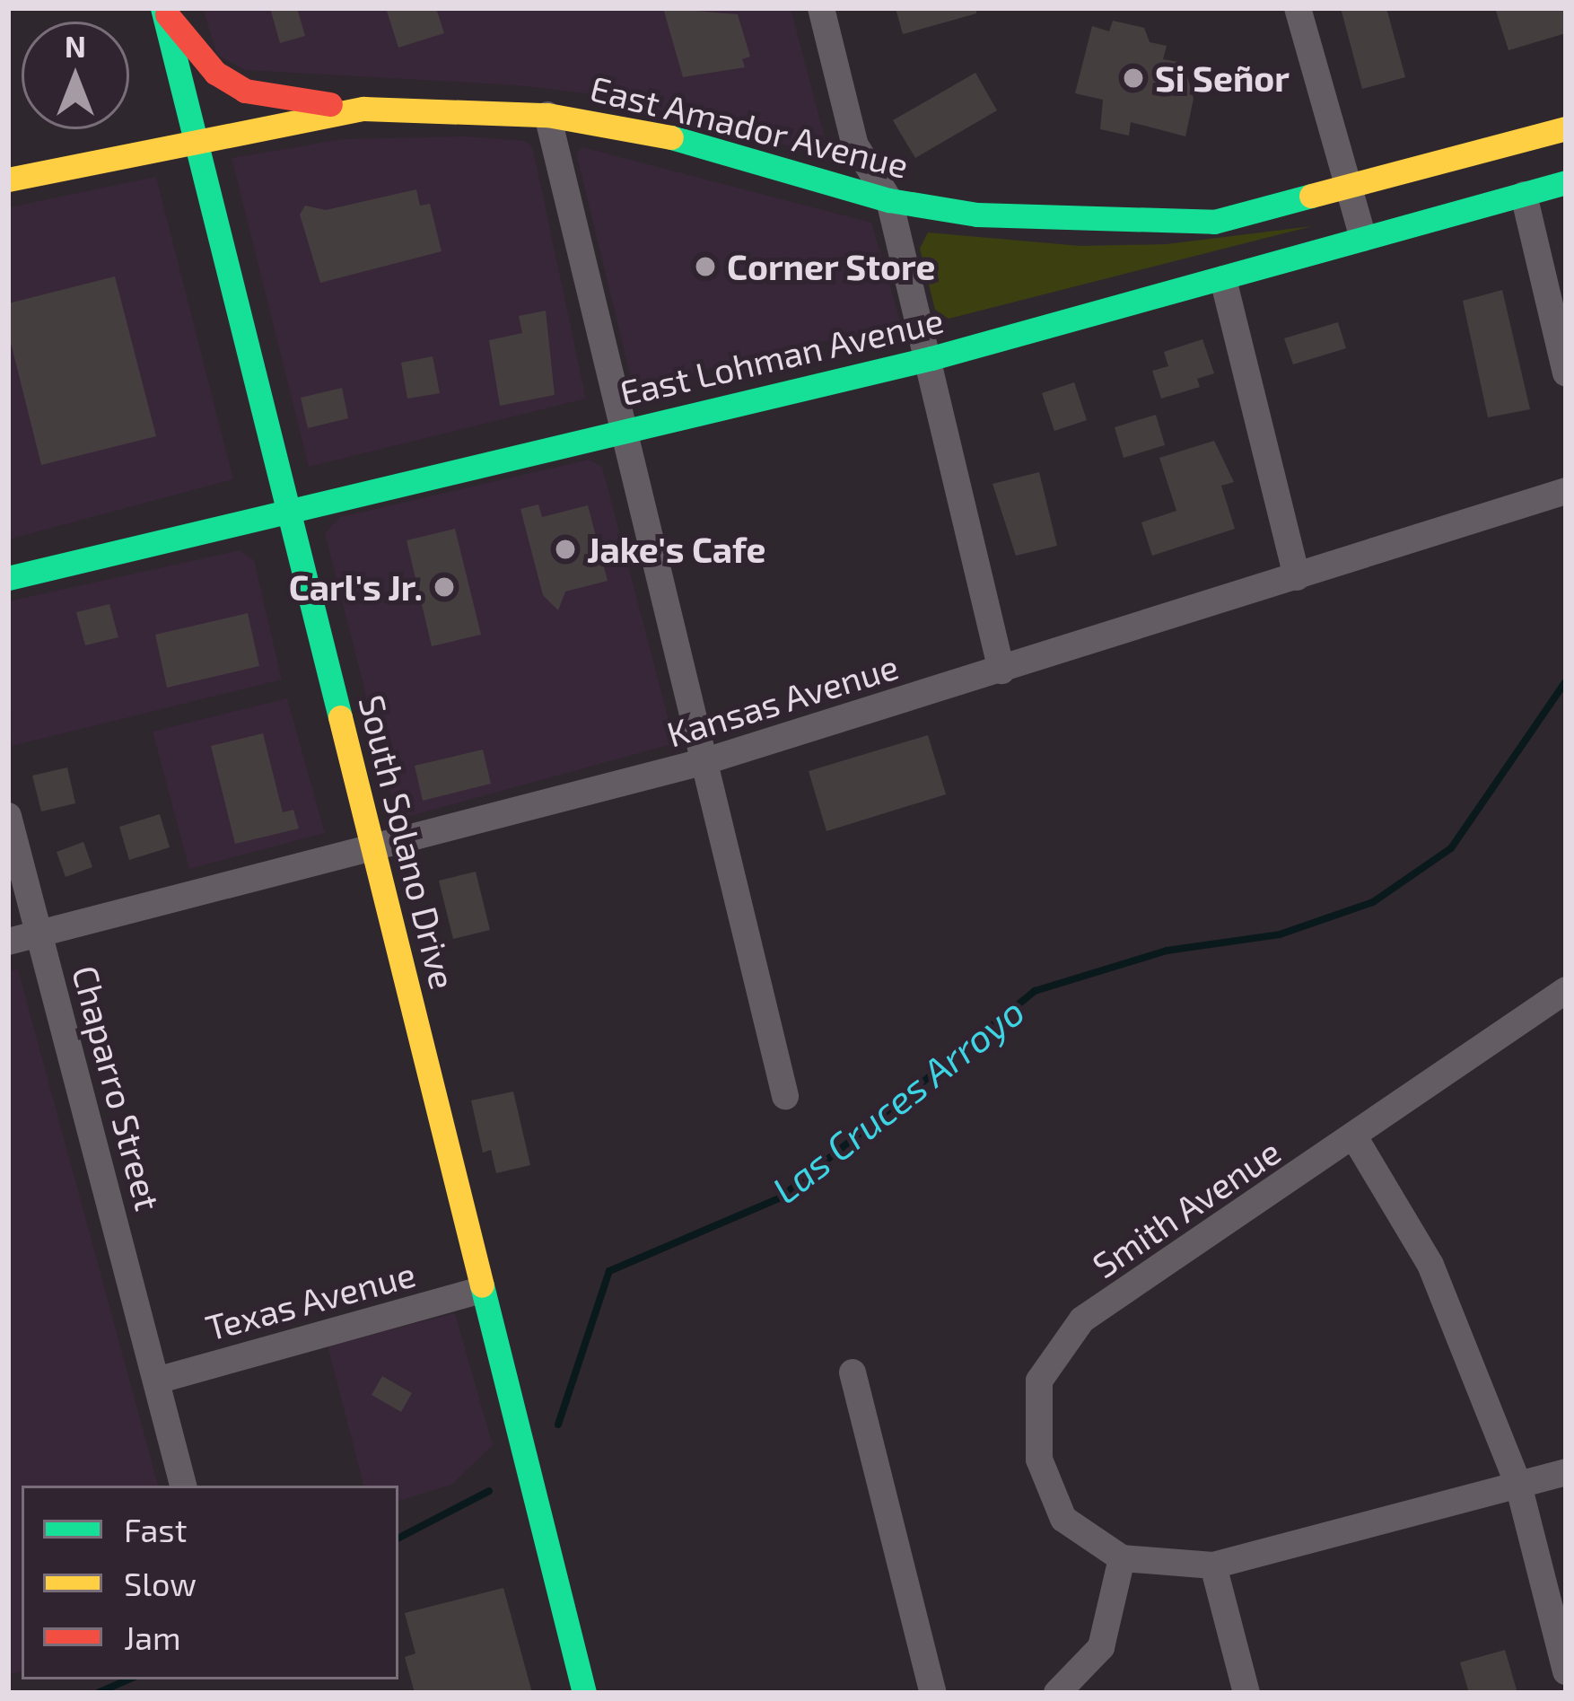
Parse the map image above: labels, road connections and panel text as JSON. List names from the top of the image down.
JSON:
{
  "streets": {
    "main road": ["East Amador Avenue", "East Lohman Avenue", "South Solano Drive"],
    "street": [
      "Kansas Avenue",
      "Chaparro Street",
      "Smith Avenue",
      "Texas Avenue"
    ]
  },
  "crossings": [
    ["East Amador Avenue", "South Solano Drive"],
    ["East Lohman Avenue", "South Solano Drive"],
    ["Kansas Avenue", "South Solano Drive"],
    ["Kansas Avenue", "Chaparro Street"],
    ["South Solano Drive", "Texas Avenue"],
    ["Chaparro Street", "Texas Avenue"]
  ],
  "water": ["Las Cruces Arroyo"],
  "places": [
    "Si Señor",
    "Corner Store",
    "Jake's Cafe",
    "Carl's Jr."
  ],
  "legend": ["Fast", "Slow", "Jam"],
  "north": "top"
}
